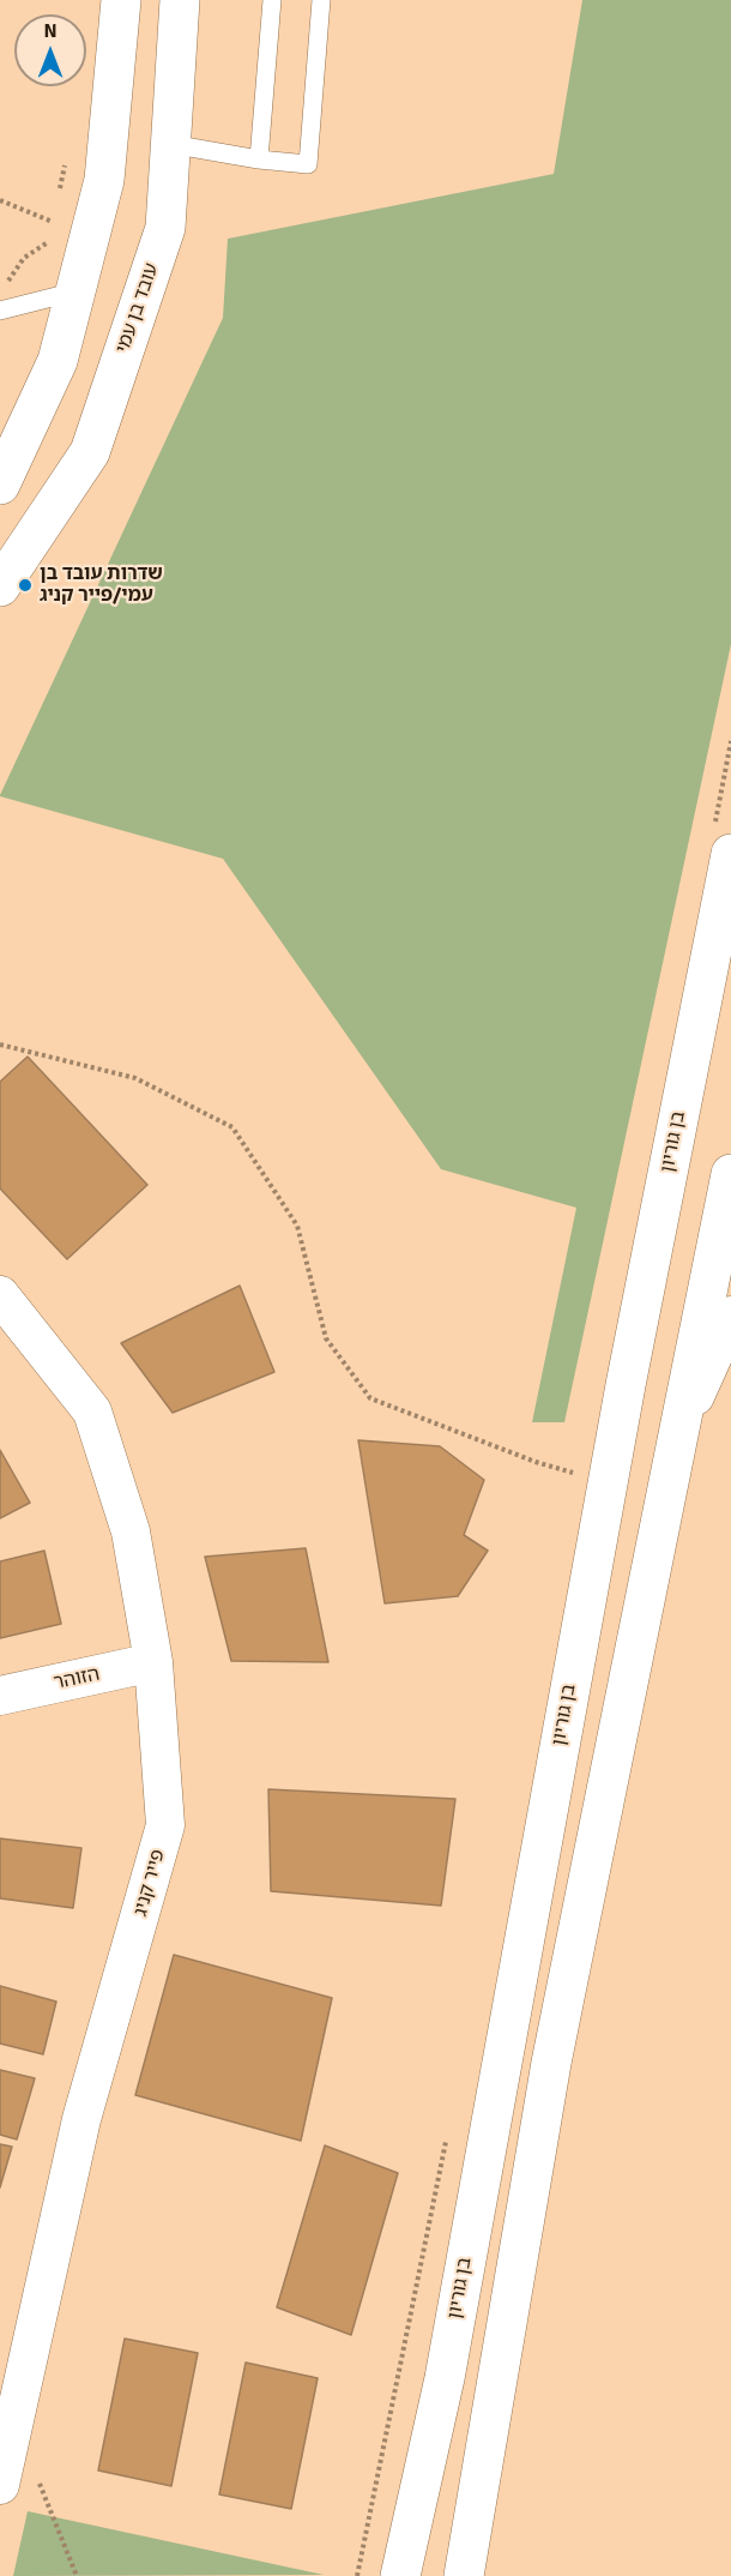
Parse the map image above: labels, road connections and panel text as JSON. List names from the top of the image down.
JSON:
{
  "streets": {
    "main road": ["עובד בן עמי", "בן גוריון"],
    "street": ["הזוהר", "פייר קניג"]
  },
  "crossings": [
    ["הזוהר", "פייר קניג"]
  ],
  "places": ["שדרות עובד בן עמי/פייר קניג"],
  "north": "top"
}
